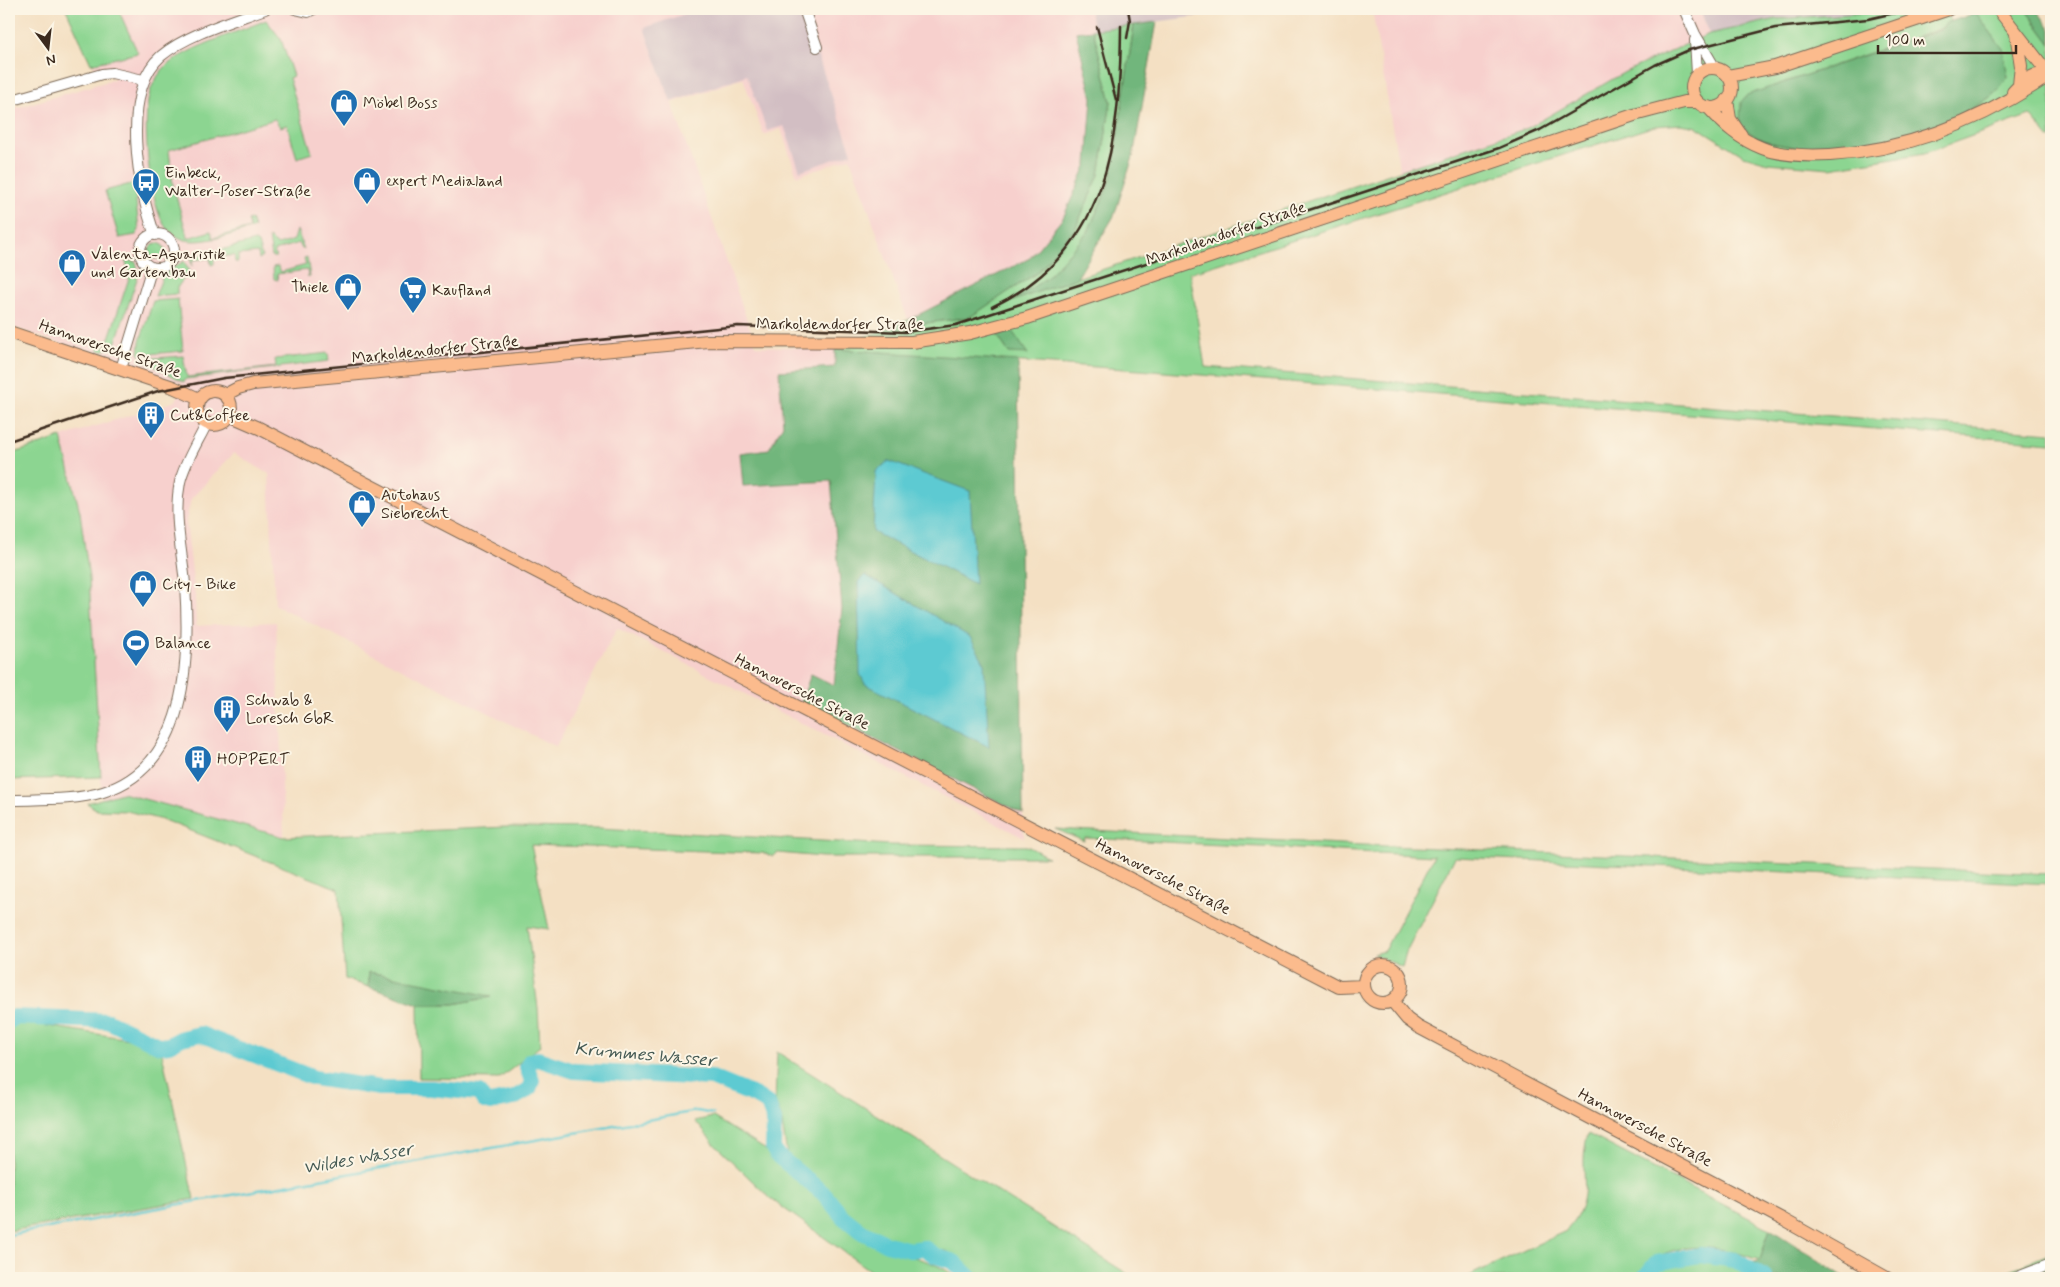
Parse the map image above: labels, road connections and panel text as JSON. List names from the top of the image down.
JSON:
{
  "streets": {
    "main road": ["Markoldendorfer Straße", "Hannoversche Straße"]
  },
  "crossings": [
    ["Markoldendorfer Straße", "Hannoversche Straße"]
  ],
  "water": ["Krummes Wasser", "Wildes Wasser"],
  "places": {
    "shop": [
      "Möbel Boss",
      "expert Medialand",
      "Valenta-Aquaristik und Gartenbau",
      "Thiele",
      "Autohaus Siebrecht",
      "City - Bike"
    ],
    "bus stop": ["Einbeck, Walter-Poser-Straße"],
    "supermarket": ["Kaufland"],
    "building": ["Cut&Coffee", "Schwab & Loresch GbR", "HOPPERT"],
    "sports": ["Balance"]
  },
  "scale_bar": "100 m",
  "north": "bottom"
}
